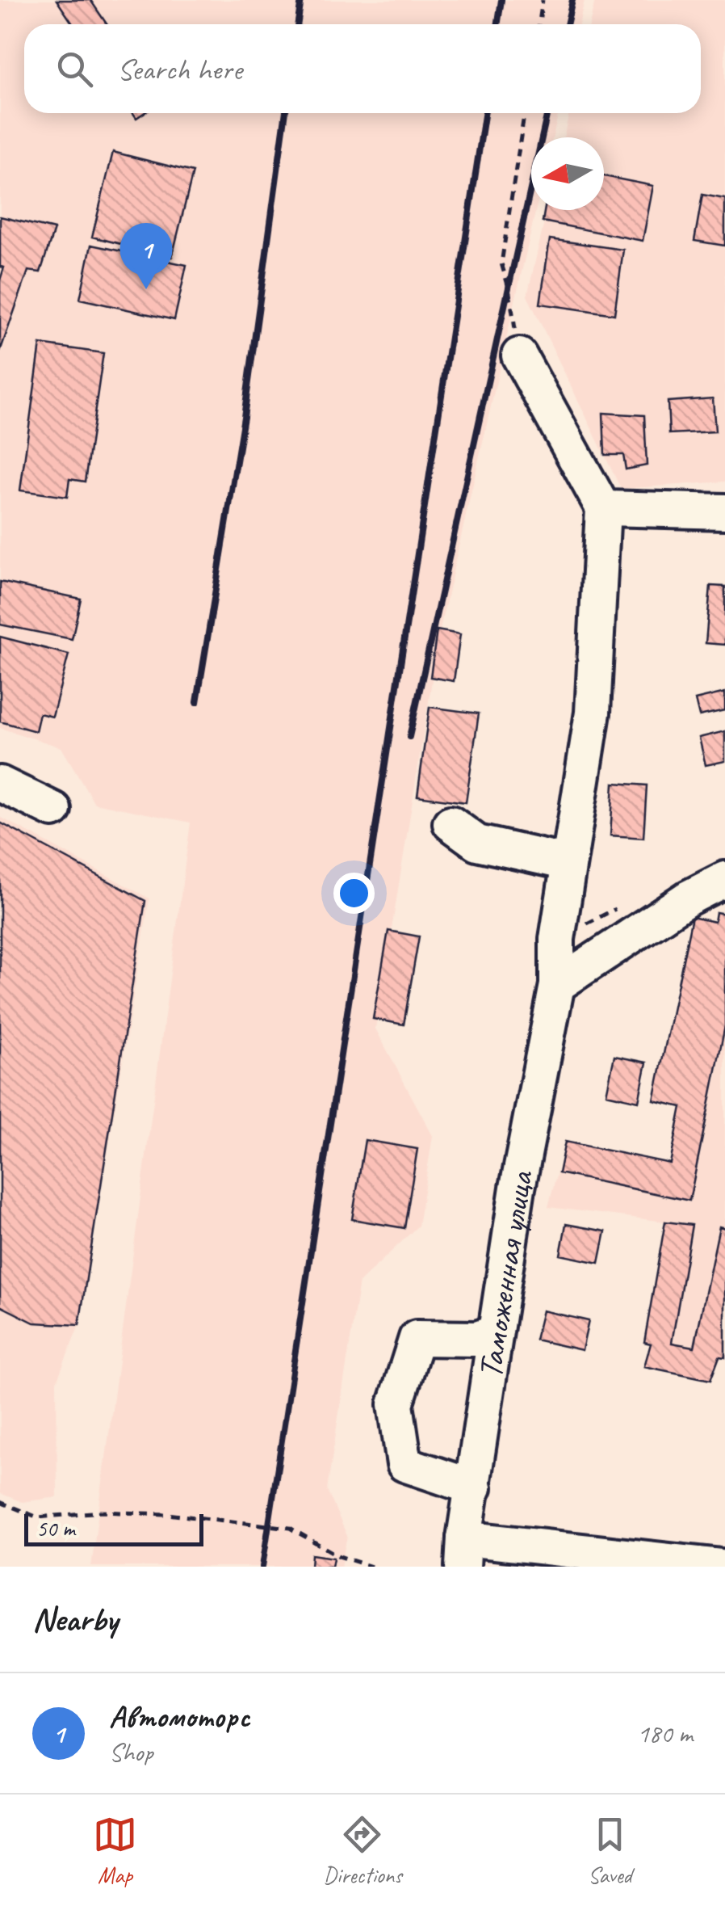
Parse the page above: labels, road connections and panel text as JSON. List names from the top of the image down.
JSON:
{
  "streets": {
    "street": ["Таможенная улица"]
  },
  "scale_bar": "50 m",
  "north": "left",
  "page": {
    "search": "Search here",
    "pins": "1",
    "scale": "50 m",
    "heading": "Nearby",
    "list": [
      {
        "mark": "1",
        "name": "Автомоторс",
        "note": "Shop",
        "value": "180 m"
      }
    ],
    "nav": ["Map", "Directions", "Saved"]
  }
}
